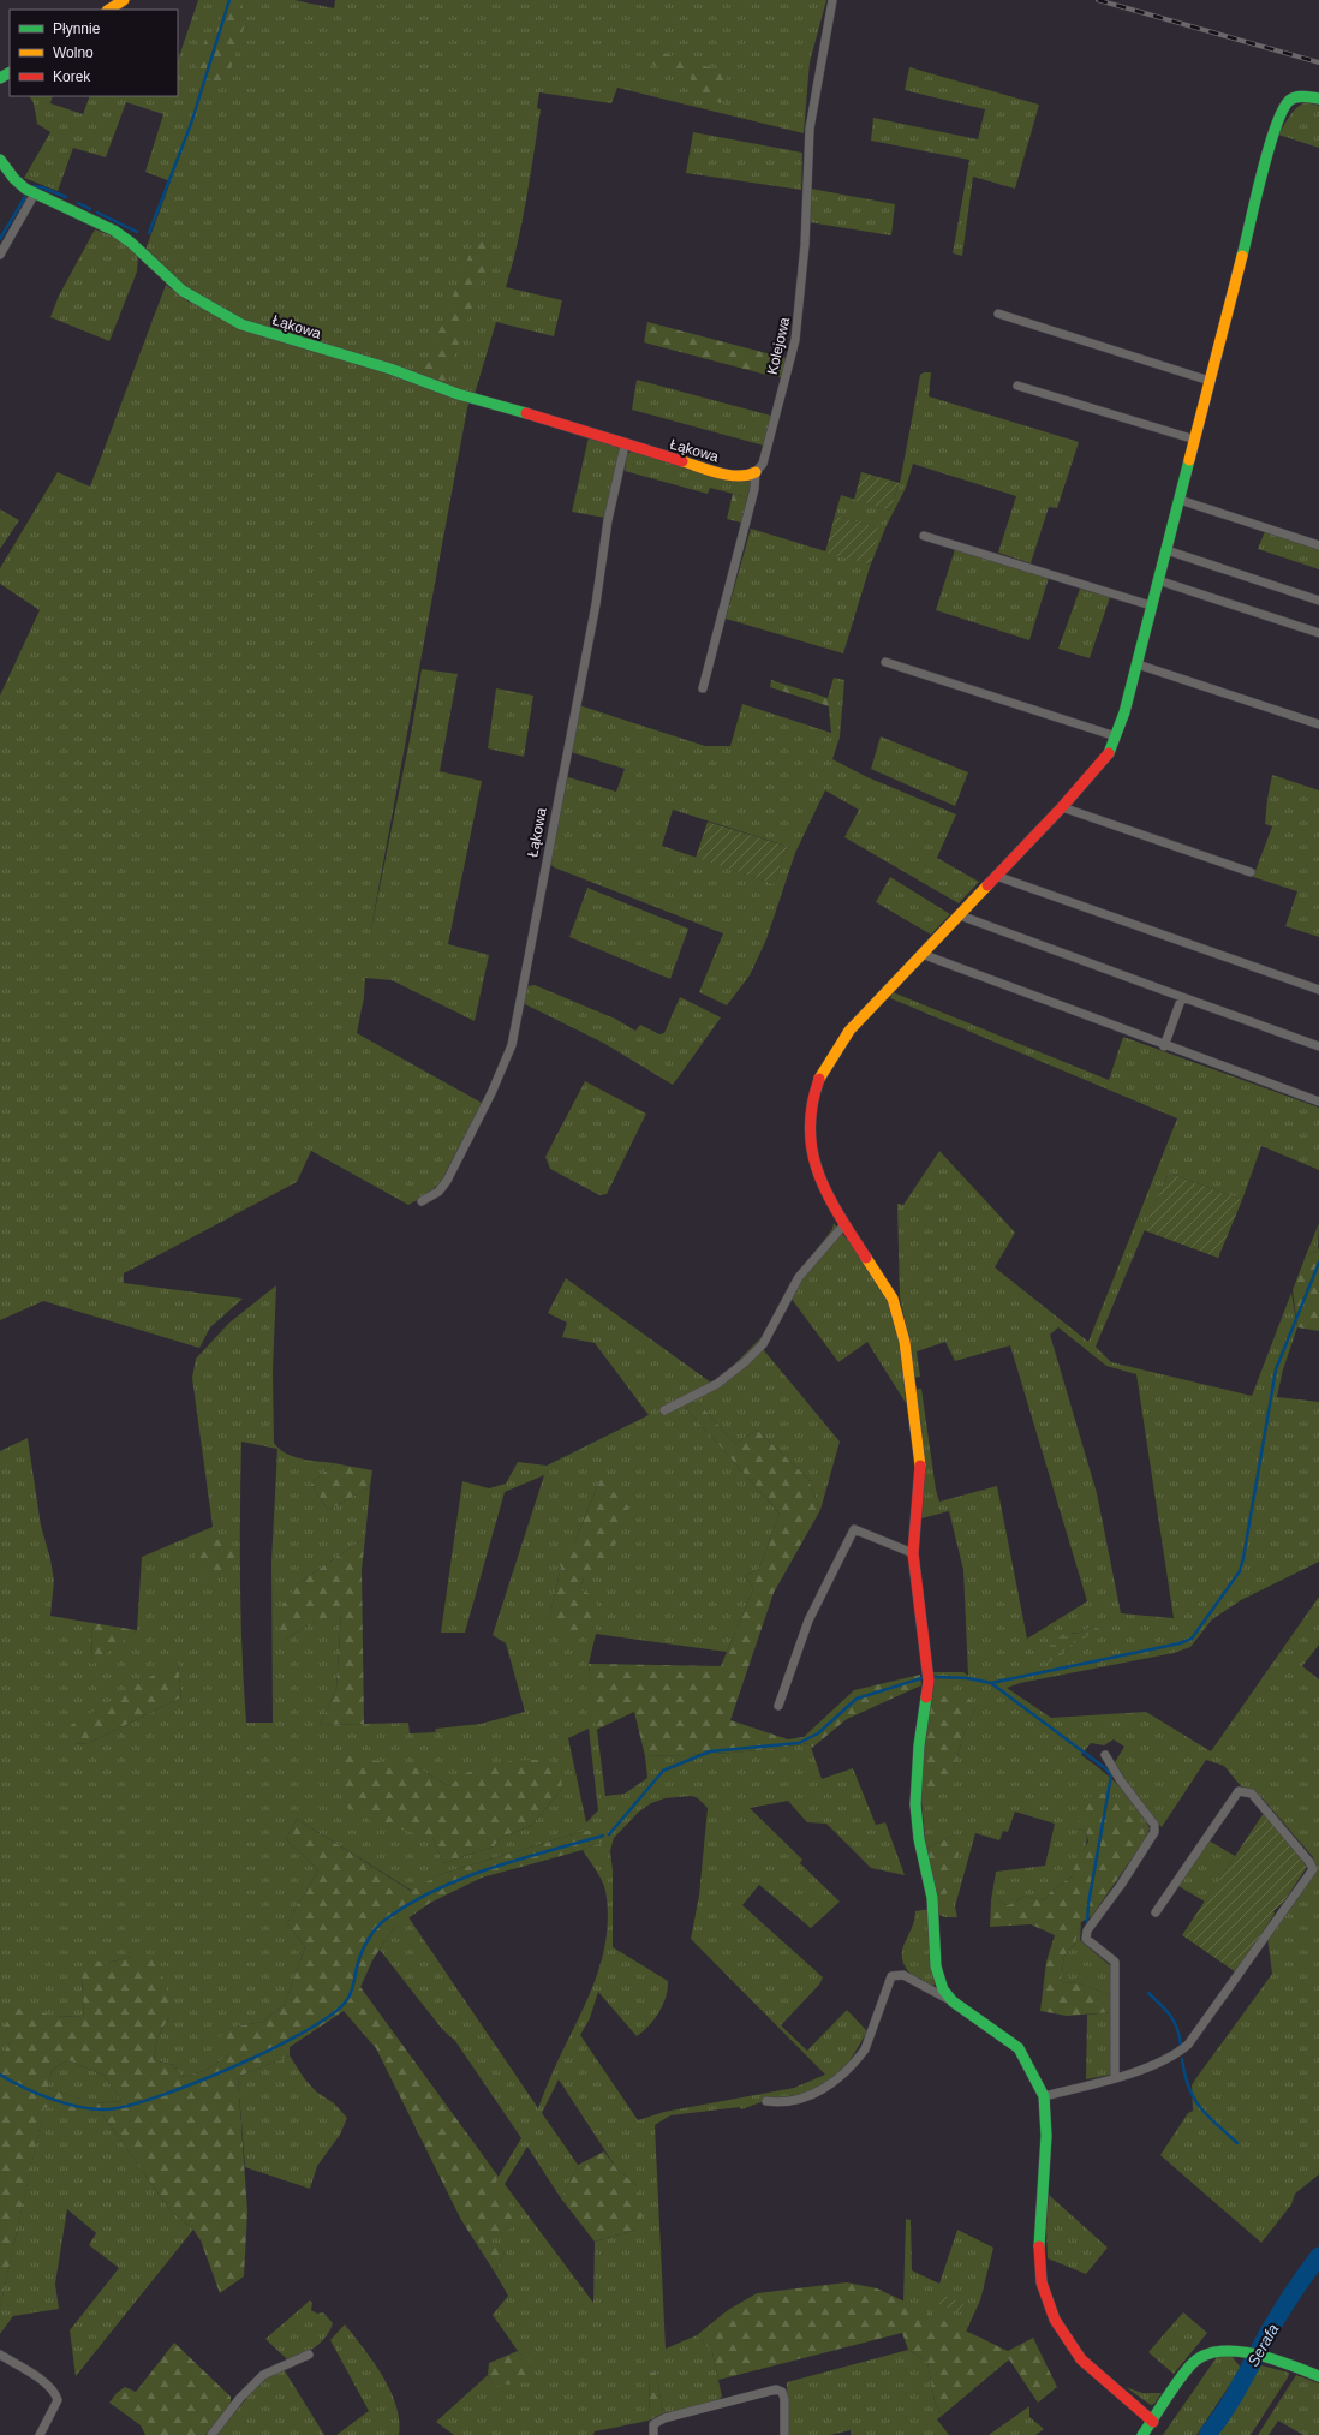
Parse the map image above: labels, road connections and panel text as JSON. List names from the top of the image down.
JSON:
{
  "streets": {
    "street": ["Łąkowa", "Kolejowa"]
  },
  "crossings": [
    ["Łąkowa", "Kolejowa"]
  ],
  "water": ["Serafa"],
  "legend": ["Płynnie", "Wolno", "Korek"]
}
